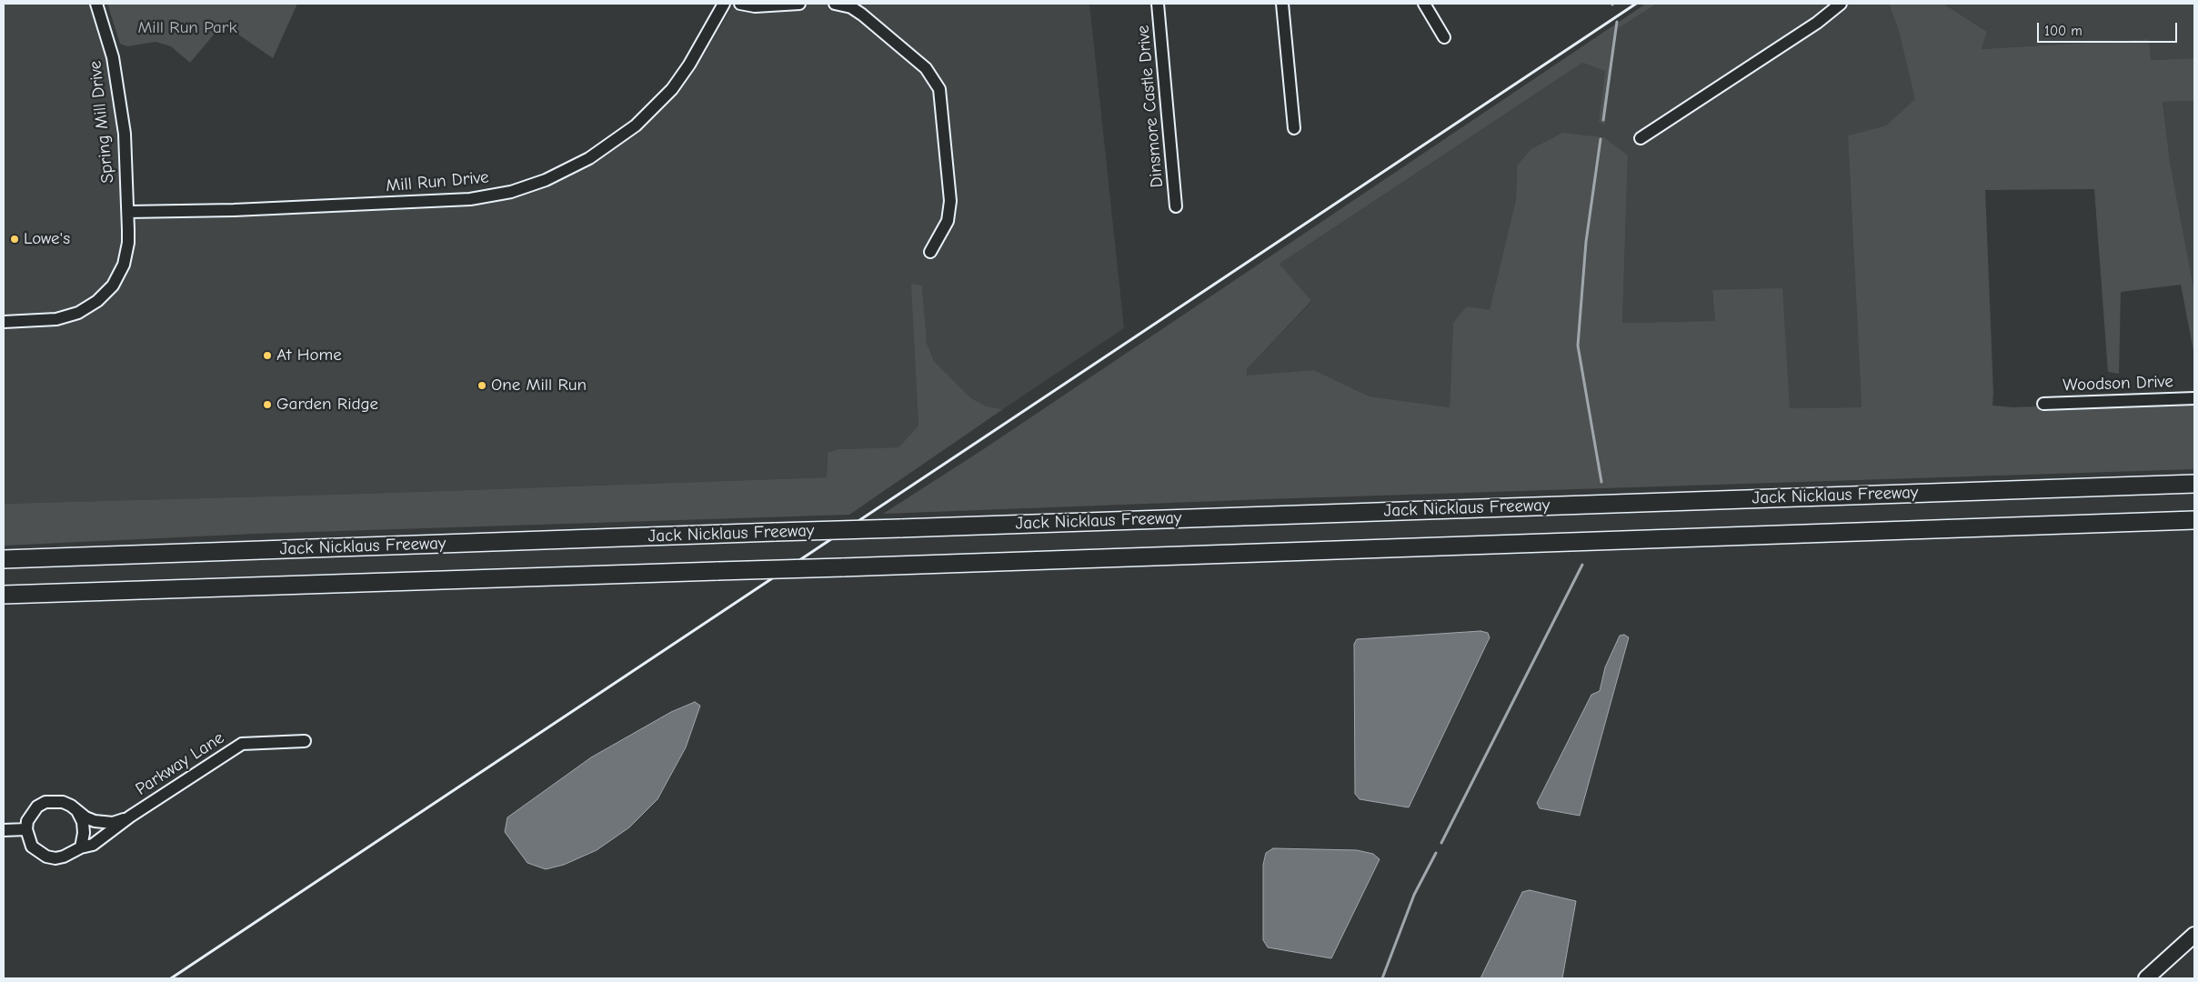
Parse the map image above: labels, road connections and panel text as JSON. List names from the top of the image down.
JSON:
{
  "streets": {
    "highway": ["Jack Nicklaus Freeway"],
    "street": [
      "Dinsmore Castle Drive",
      "Spring Mill Drive",
      "Mill Run Drive",
      "Woodson Drive",
      "Parkway Lane"
    ]
  },
  "crossings": [
    ["Spring Mill Drive", "Mill Run Drive"]
  ],
  "parks": ["Mill Run Park"],
  "places": [
    "Lowe's",
    "At Home",
    "One Mill Run",
    "Garden Ridge"
  ],
  "scale_bar": "100 m"
}
